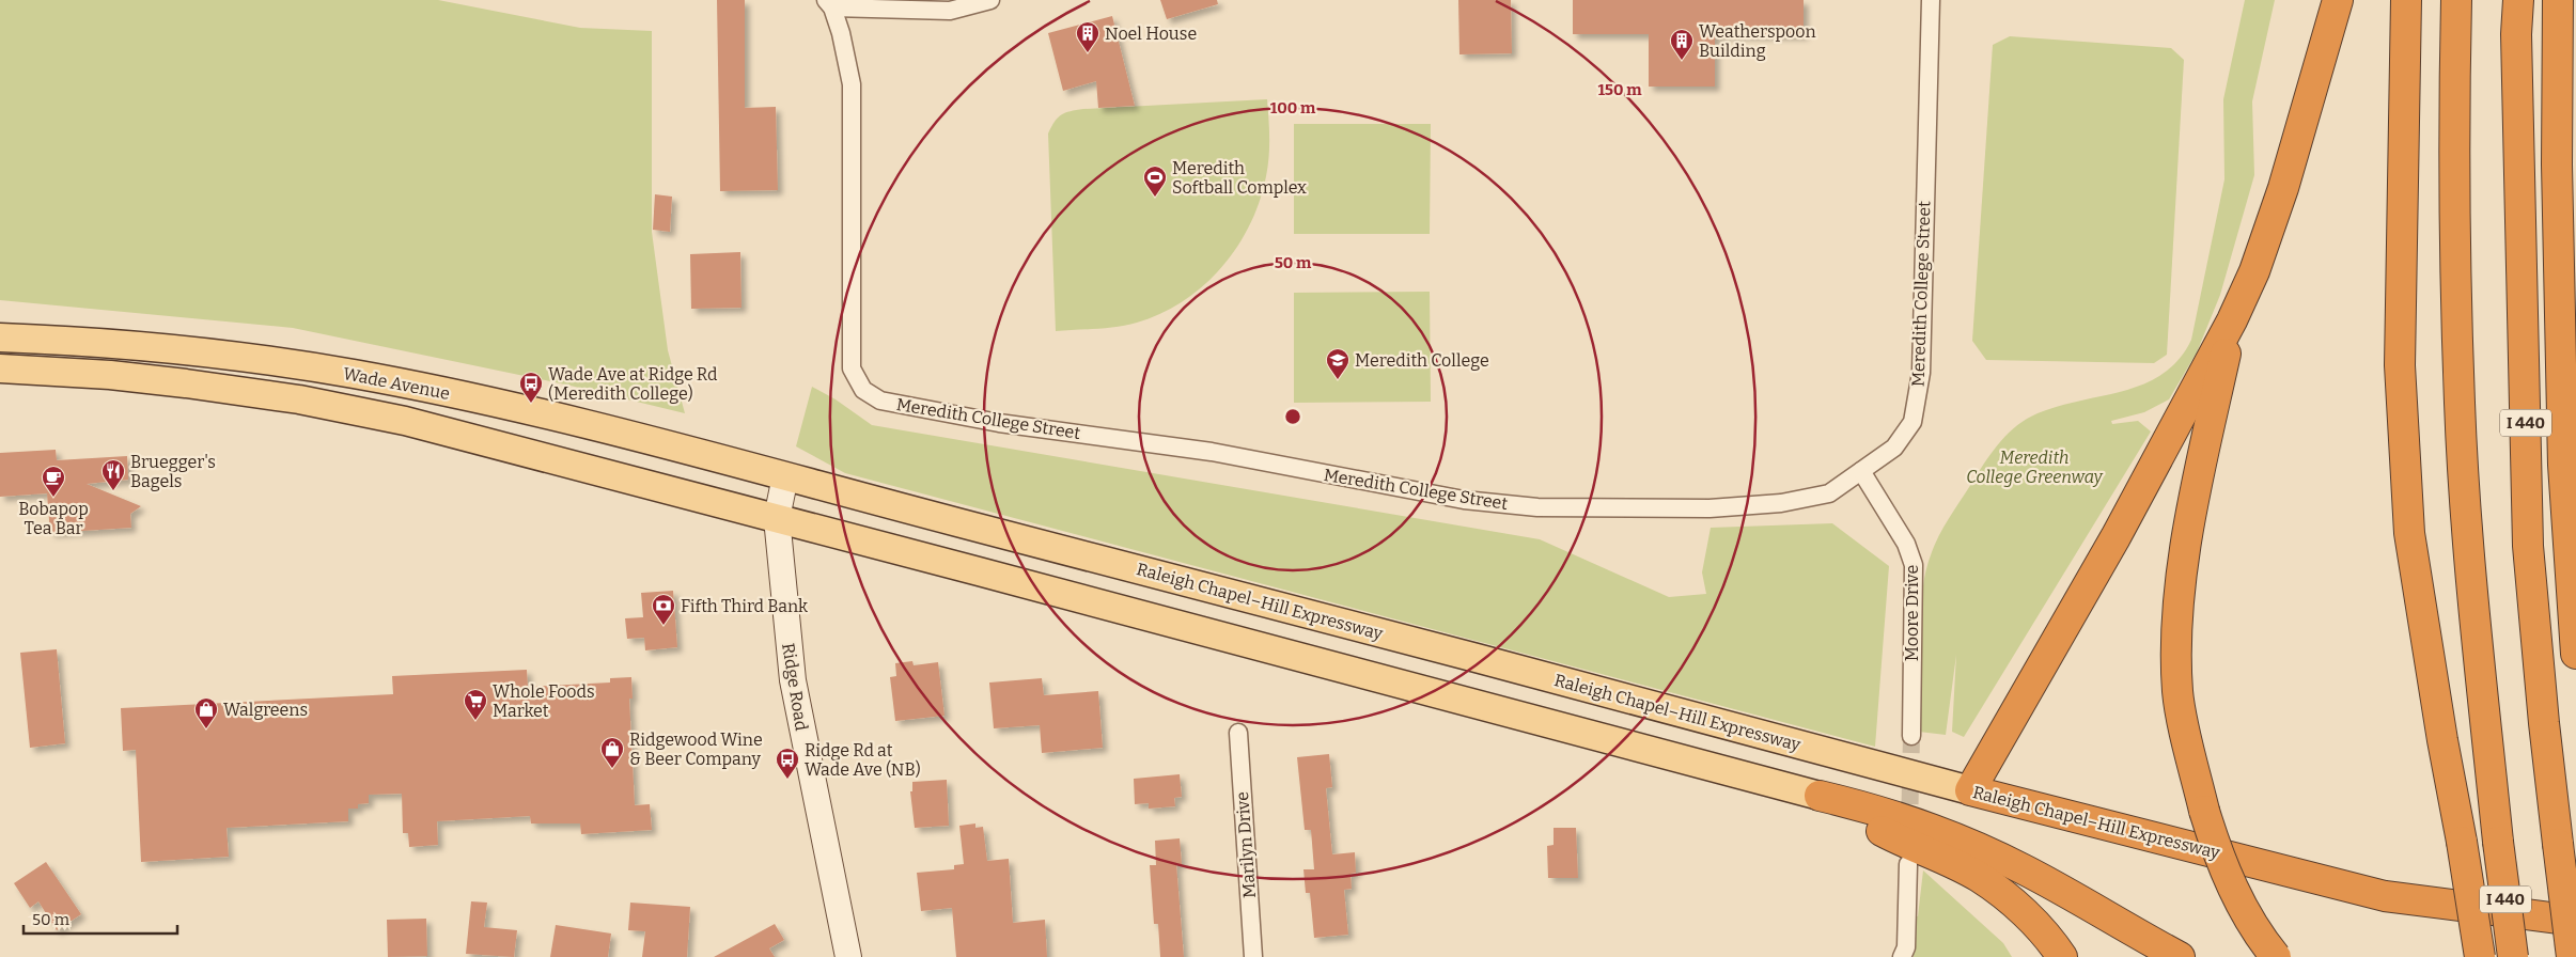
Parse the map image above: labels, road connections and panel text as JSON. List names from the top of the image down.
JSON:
{
  "streets": {
    "highway": ["I 440", "Raleigh Chapel–Hill Expressway"],
    "main road": ["Wade Avenue"],
    "street": [
      "Meredith College Street",
      "Moore Drive",
      "Ridge Road",
      "Marilyn Drive"
    ]
  },
  "crossings": [
    ["Meredith College Street", "Moore Drive"],
    ["Wade Avenue", "Raleigh Chapel–Hill Expressway"],
    ["Wade Avenue", "Ridge Road"],
    ["Raleigh Chapel–Hill Expressway", "Ridge Road"]
  ],
  "parks": ["Meredith College Greenway"],
  "places": {
    "building": ["Noel House", "Weatherspoon Building"],
    "sports": ["Meredith Softball Complex"],
    "school or university": ["Meredith College"],
    "bus stop": ["Wade Ave at Ridge Rd (Meredith College)", "Ridge Rd at Wade Ave (NB)"],
    "restaurant": ["Bruegger's Bagels"],
    "cafe": ["Bobapop Tea Bar"],
    "bank": ["Fifth Third Bank"],
    "supermarket": ["Whole Foods Market"],
    "shop": ["Walgreens", "Ridgewood Wine & Beer Company"]
  },
  "scale_bar": "50 m",
  "rings": ["150 m", "100 m", "50 m"]
}
